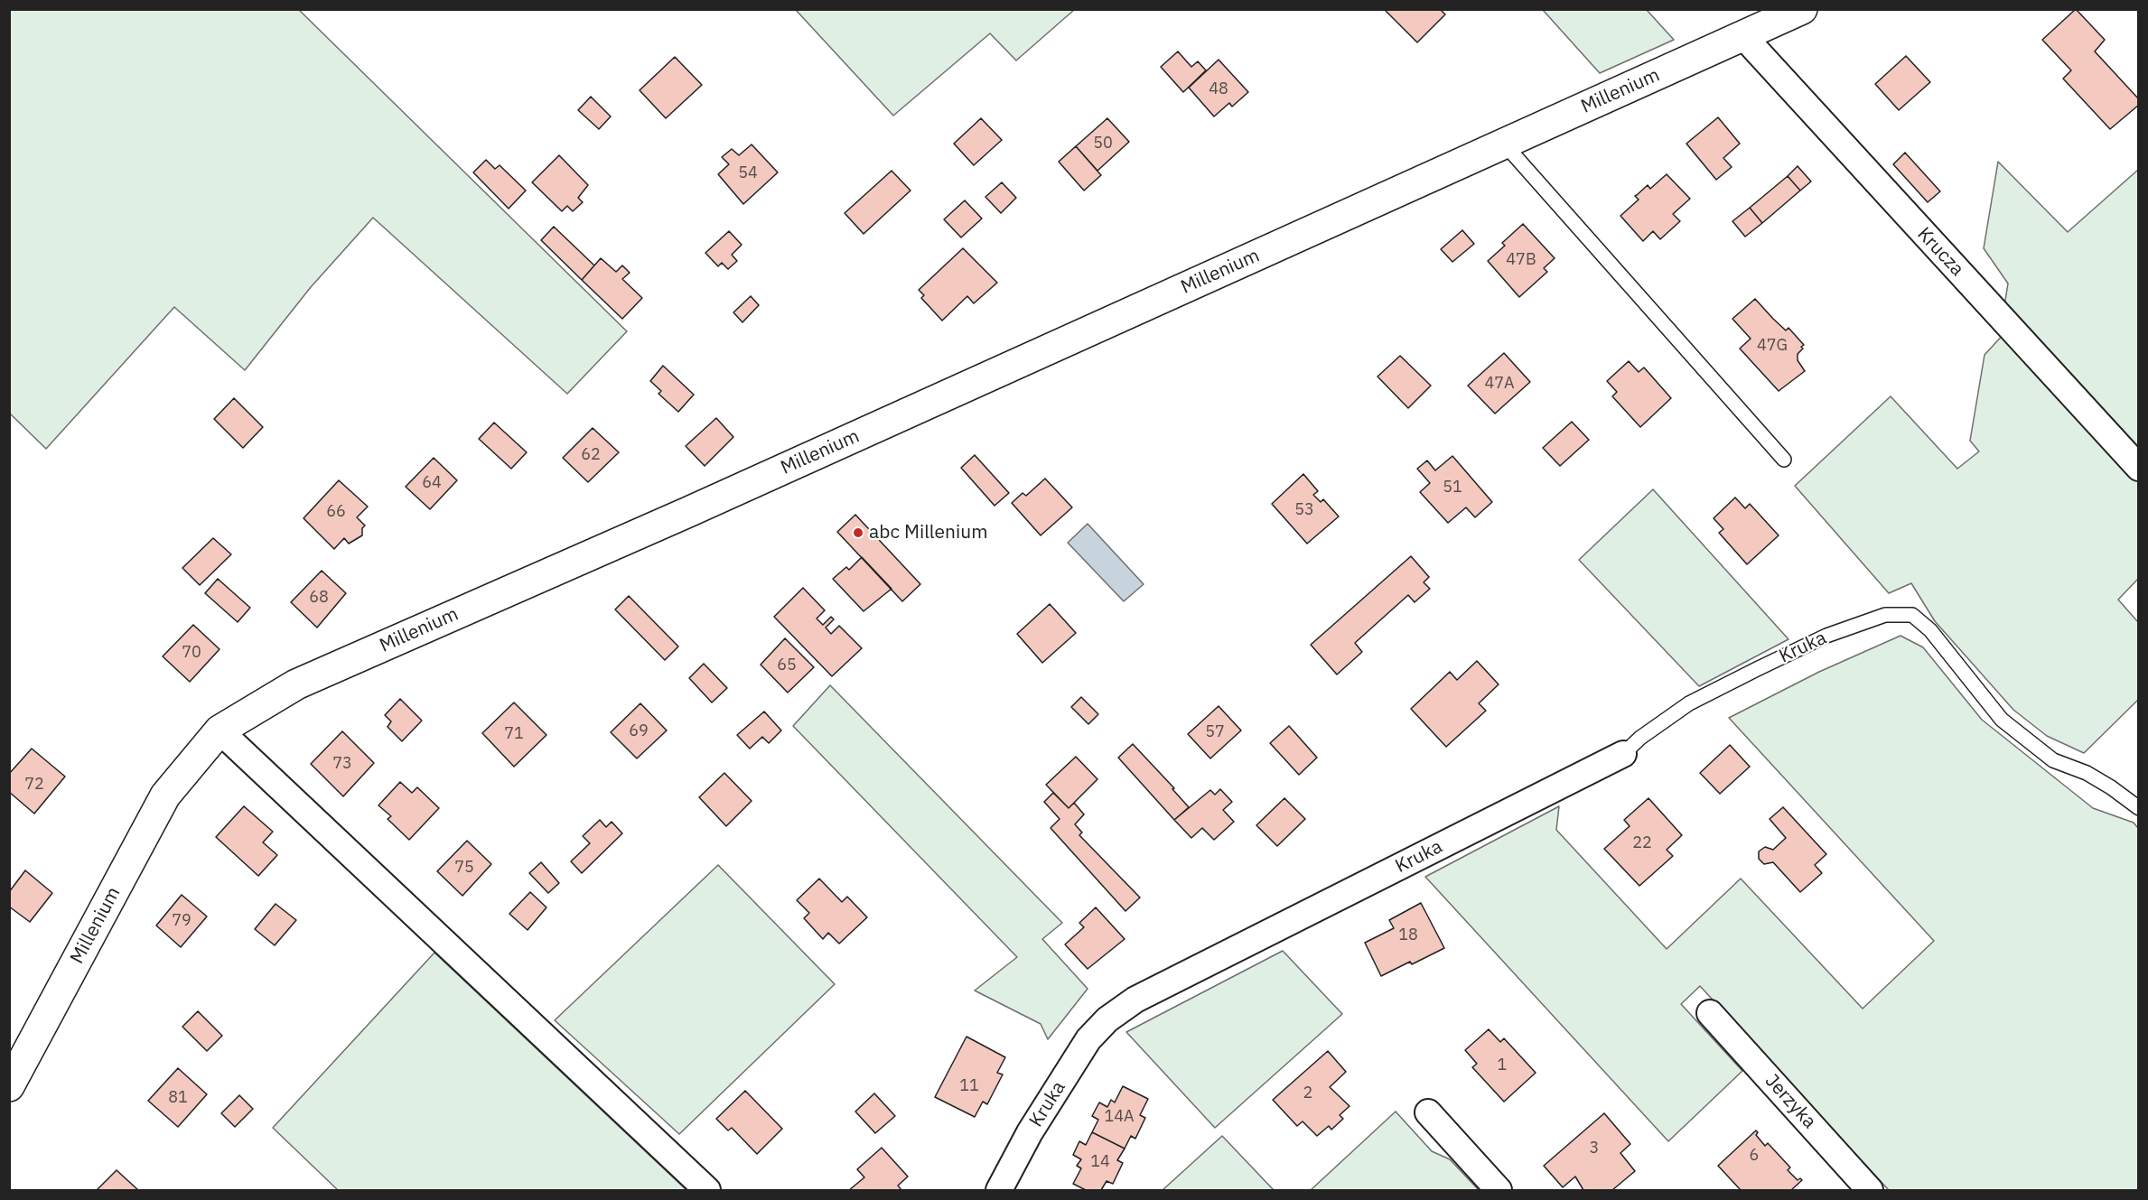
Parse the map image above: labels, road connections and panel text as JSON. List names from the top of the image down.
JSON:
{
  "streets": {
    "street": [
      "Millenium",
      "Krucza",
      "Kruka",
      "Jerzyka"
    ]
  },
  "crossings": [
    ["Millenium", "Krucza"]
  ],
  "places": ["abc Millenium"],
  "house_numbers": [
    "48",
    "50",
    "54",
    "47B",
    "47G",
    "47A",
    "62",
    "64",
    "51",
    "53",
    "66",
    "68",
    "70",
    "65",
    "69",
    "57",
    "71",
    "73",
    "72",
    "22",
    "75",
    "79",
    "18",
    "1",
    "11",
    "2",
    "81",
    "14A",
    "3",
    "6",
    "14"
  ]
}
